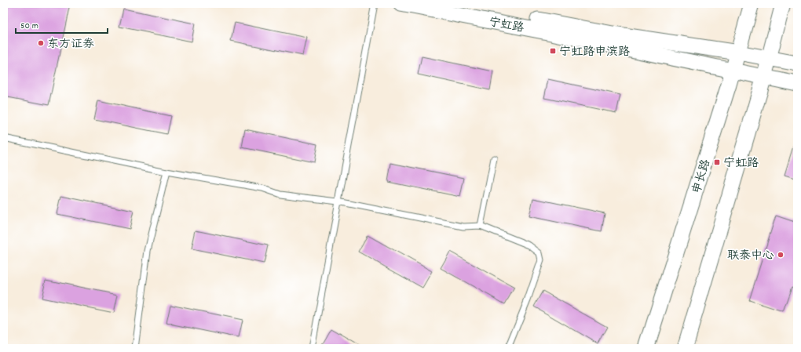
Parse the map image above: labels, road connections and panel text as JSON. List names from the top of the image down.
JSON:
{
  "streets": {
    "main road": ["宁虹路", "申长路"]
  },
  "crossings": [
    ["宁虹路", "申长路"]
  ],
  "places": {
    "other": ["东方证券", "联泰中心"],
    "transit": ["宁虹路申滨路", "宁虹路"]
  },
  "scale_bar": "50 m"
}
